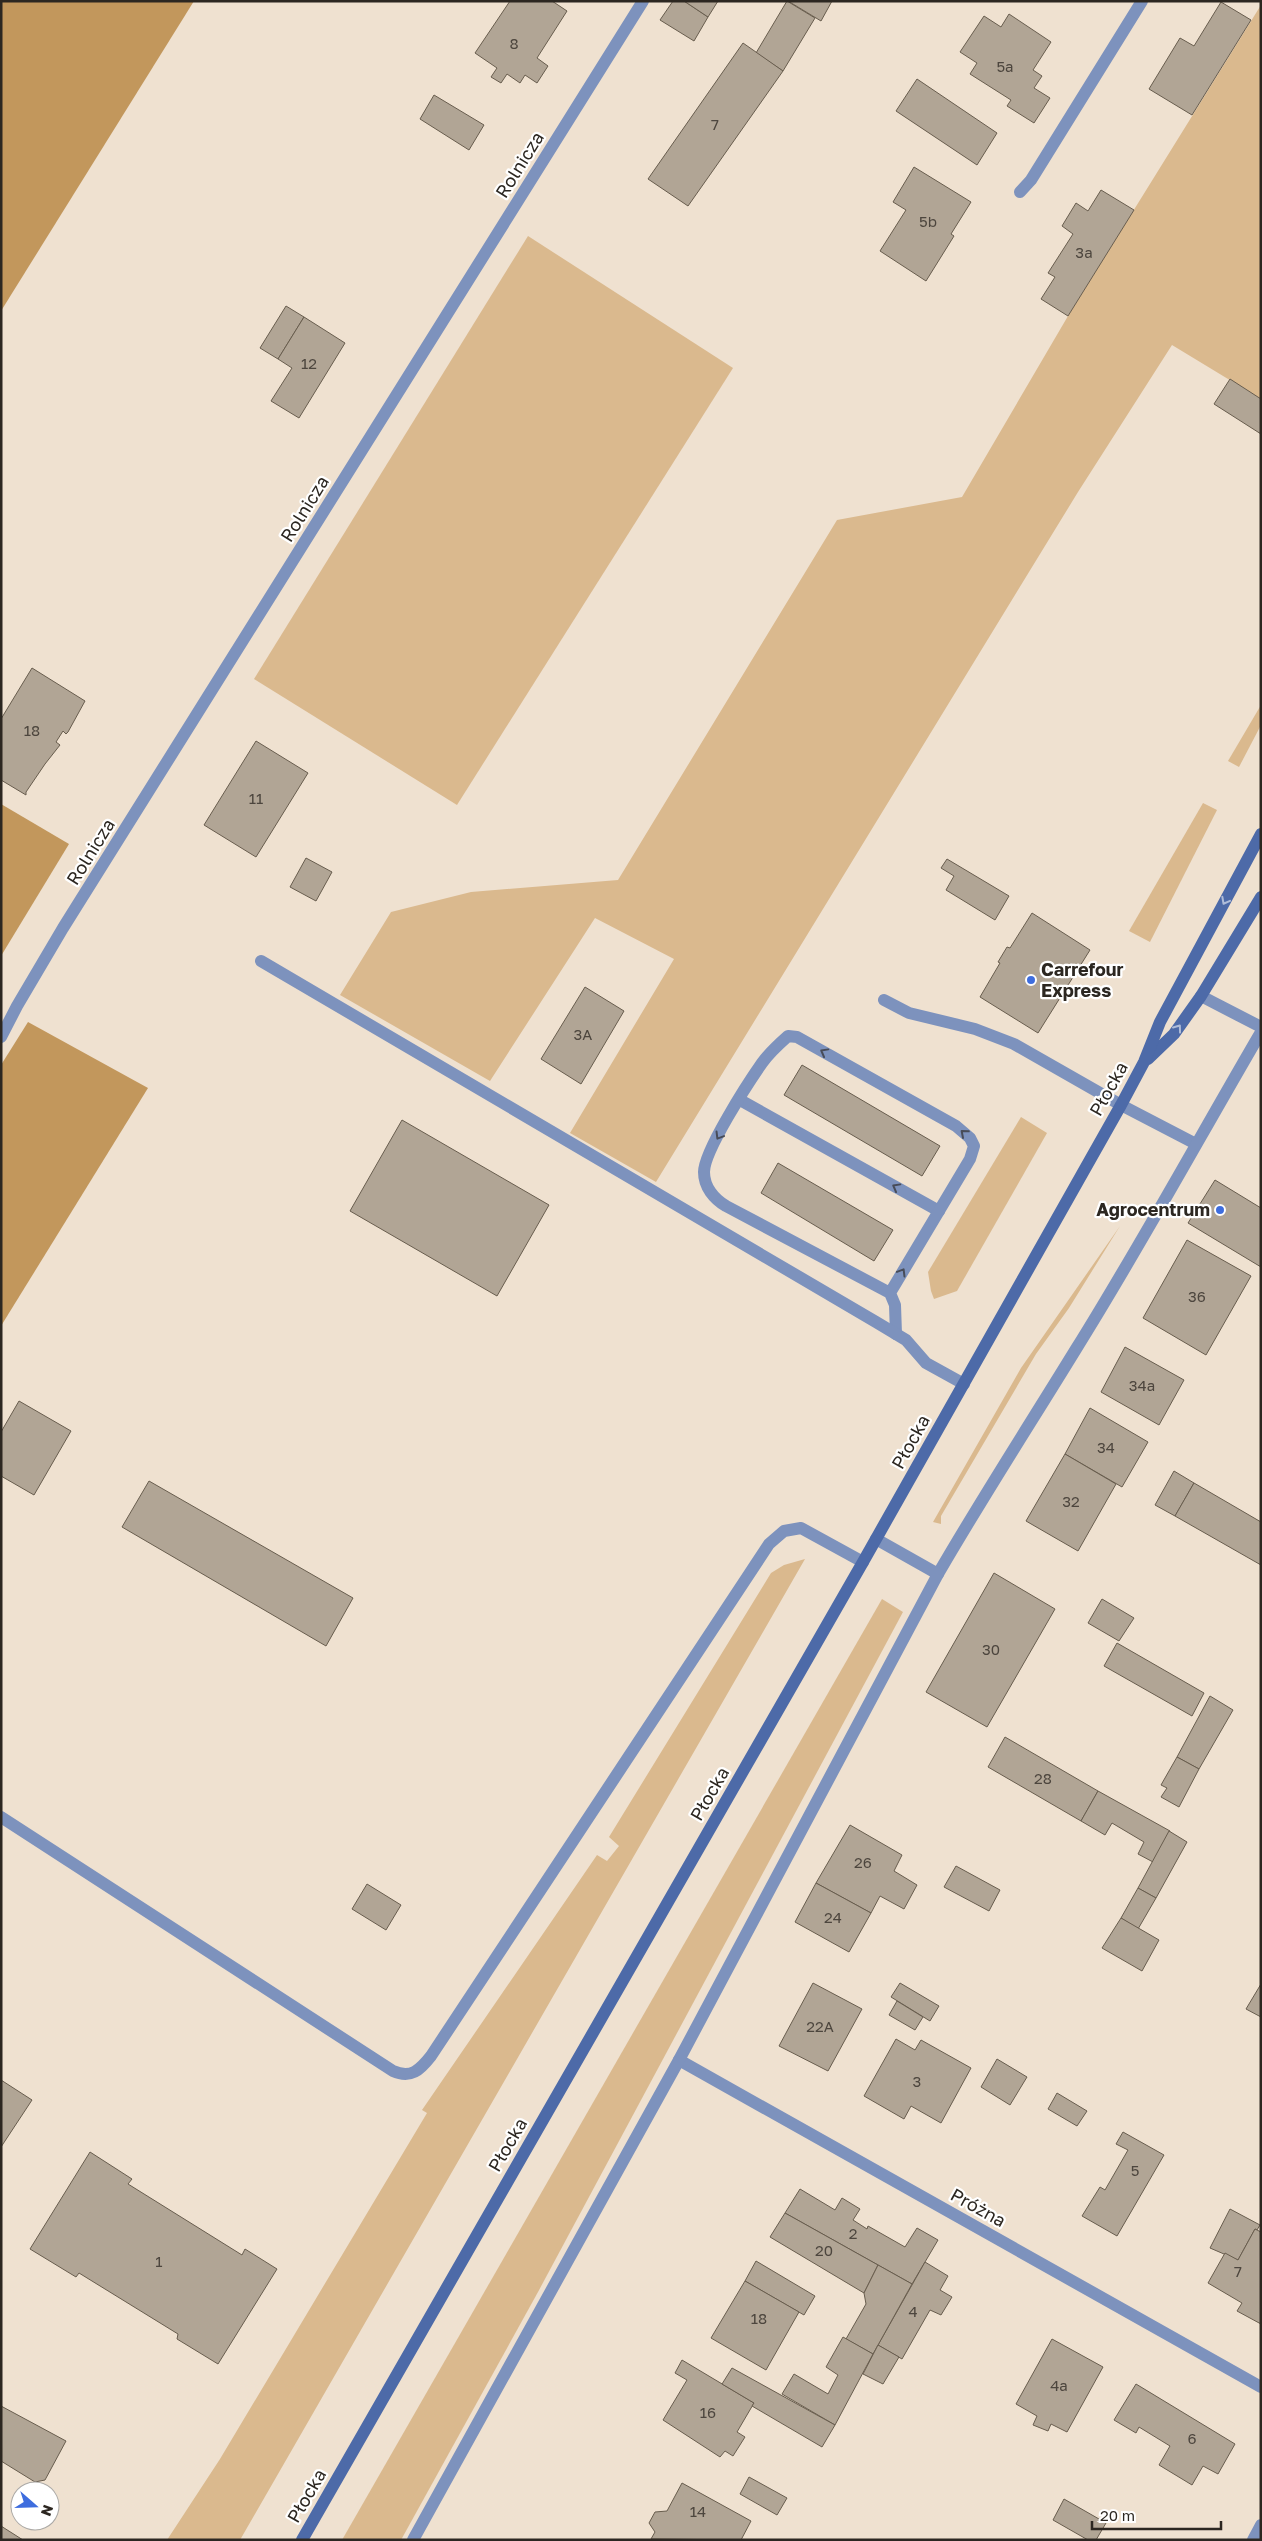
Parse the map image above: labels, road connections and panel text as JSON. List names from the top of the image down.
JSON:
{
  "streets": {
    "street": ["Rolnicza", "Płocka", "Próżna"]
  },
  "places": ["Carrefour Express", "Agrocentrum"],
  "house_numbers": [
    "8",
    "5a",
    "7",
    "5b",
    "3a",
    "12",
    "18",
    "11",
    "3A",
    "36",
    "34a",
    "34",
    "32",
    "30",
    "28",
    "26",
    "24",
    "22A",
    "3",
    "5",
    "2",
    "20",
    "1",
    "7",
    "4",
    "18",
    "4a",
    "16",
    "6",
    "14"
  ],
  "scale_bar": "20 m",
  "north": "right"
}
